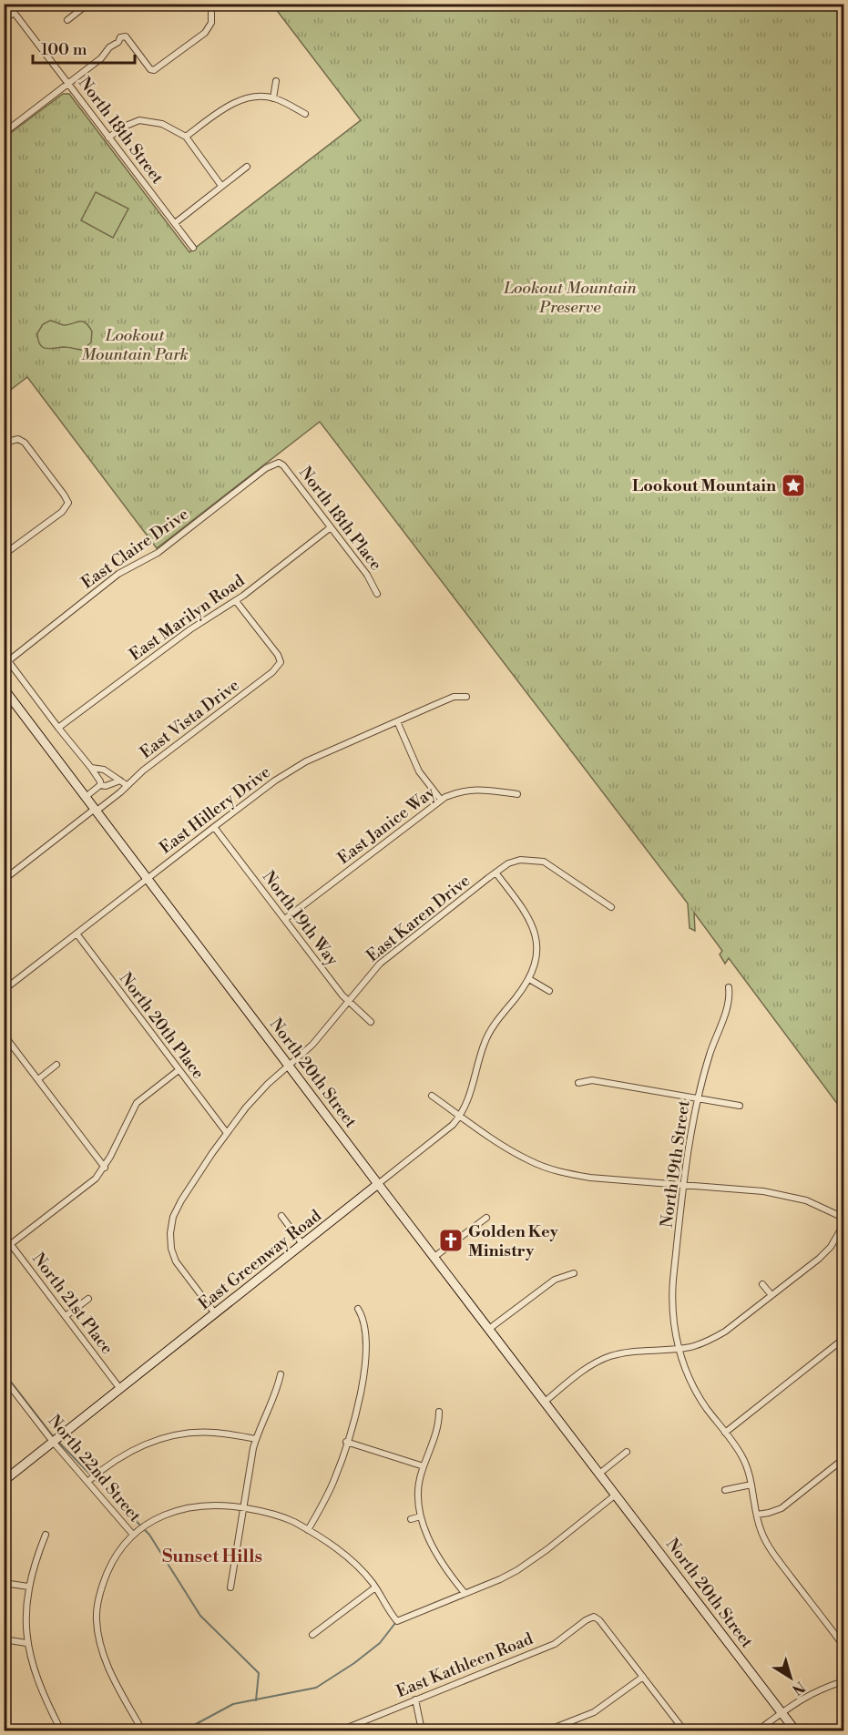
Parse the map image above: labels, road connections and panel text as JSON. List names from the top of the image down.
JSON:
{
  "streets": {
    "street": [
      "North 18th Street",
      "North 18th Place",
      "East Claire Drive",
      "East Marilyn Road",
      "East Vista Drive",
      "East Hillery Drive",
      "East Janice Way",
      "North 19th Way",
      "East Karen Drive",
      "North 20th Place",
      "North 20th Street",
      "North 19th Street",
      "East Greenway Road",
      "North 21st Place",
      "North 22nd Street",
      "East Kathleen Road"
    ]
  },
  "crossings": [
    ["North 18th Place", "East Claire Drive"],
    ["North 18th Place", "East Marilyn Road"],
    ["East Marilyn Road", "East Vista Drive"],
    ["East Vista Drive", "North 20th Street"],
    ["East Hillery Drive", "North 19th Way"],
    ["East Hillery Drive", "North 20th Place"],
    ["East Hillery Drive", "North 20th Street"],
    ["East Janice Way", "North 19th Way"],
    ["North 19th Way", "East Karen Drive"],
    ["East Karen Drive", "North 20th Place"],
    ["East Karen Drive", "North 20th Street"],
    ["East Karen Drive", "East Greenway Road"],
    ["North 20th Street", "East Greenway Road"],
    ["East Greenway Road", "North 21st Place"],
    ["East Greenway Road", "North 22nd Street"]
  ],
  "districts": ["Sunset Hills"],
  "parks": ["Lookout Mountain Preserve", "Lookout Mountain Park"],
  "places": {
    "place": ["Lookout Mountain"],
    "church": ["Golden Key Ministry"]
  },
  "scale_bar": "100 m",
  "north": "bottom right"
}
